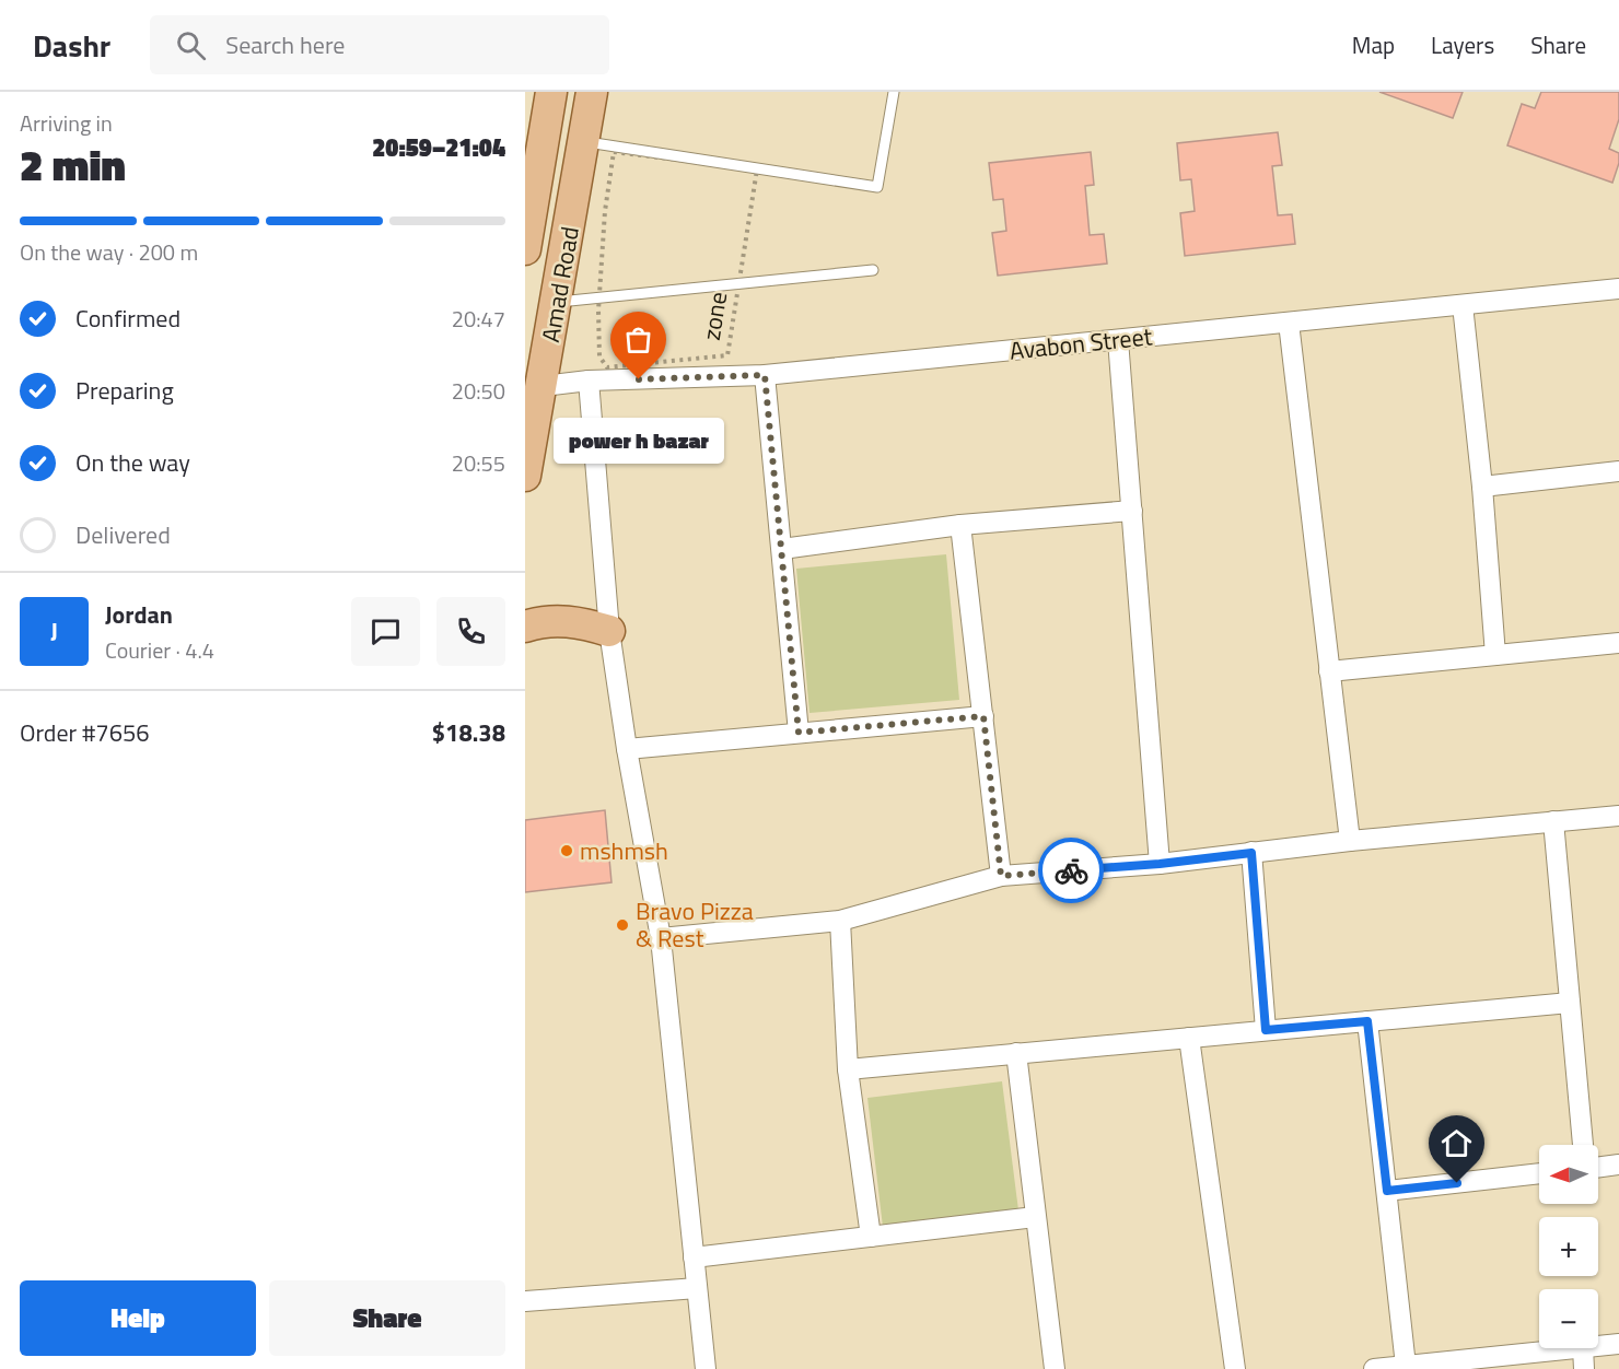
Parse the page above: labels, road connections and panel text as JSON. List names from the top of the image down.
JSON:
{
  "streets": {
    "main road": ["Amad Road"],
    "street": ["Avabon Street"],
    "path": ["zone"]
  },
  "crossings": [
    ["Amad Road", "Avabon Street"]
  ],
  "places": ["power h bazar", "mshmsh", "Bravo Pizza & Rest"],
  "north": "left",
  "page": {
    "header": "Dashr",
    "search": "Search here",
    "nav": ["Map", "Layers", "Share"],
    "heading": ["2 min", "Arriving in", "20:59–21:04"],
    "panel": [
      "Jordan",
      "Courier · 4.4",
      "Order #7656",
      "$18.38"
    ],
    "bar": "On the way · 200 m",
    "list": [
      ["Confirmed", "20:47"],
      ["Preparing", "20:50"],
      ["On the way", "20:55"],
      "Delivered"
    ],
    "bubble": "power h bazar",
    "round": "J",
    "map_buttons": ["+", "−"],
    "buttons": ["Help", "Share"]
  }
}
